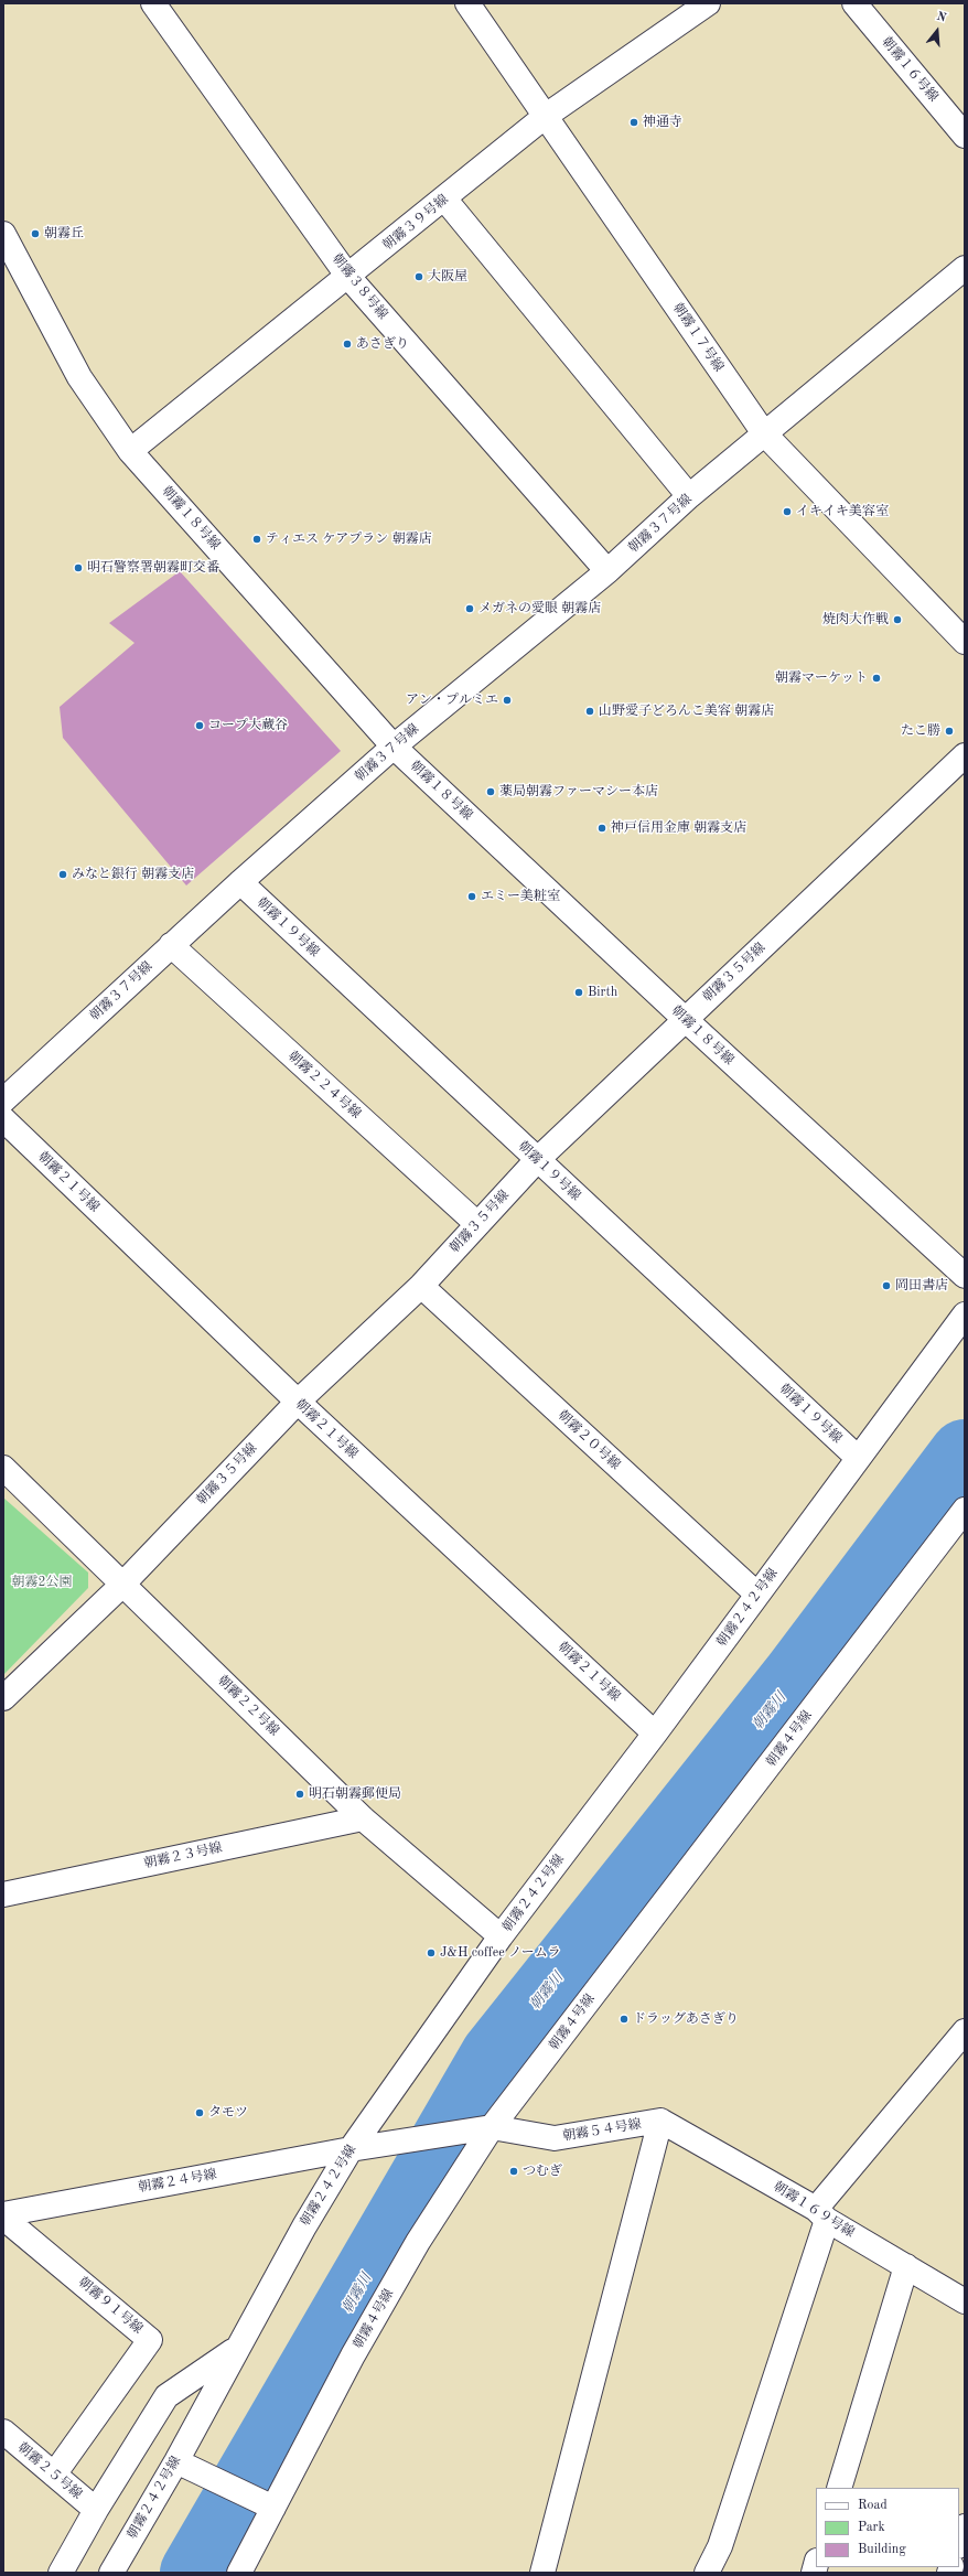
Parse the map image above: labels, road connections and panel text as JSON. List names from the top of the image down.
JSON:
{
  "streets": {
    "street": [
      "朝霧１６号線",
      "朝霧３９号線",
      "朝霧３８号線",
      "朝霧１７号線",
      "朝霧１８号線",
      "朝霧３７号線",
      "朝霧１９号線",
      "朝霧３５号線",
      "朝霧２２４号線",
      "朝霧２１号線",
      "朝霧２０号線",
      "朝霧２４２号線",
      "朝霧２２号線",
      "朝霧４号線",
      "朝霧２３号線",
      "朝霧５４号線",
      "朝霧２４号線",
      "朝霧１６９号線",
      "朝霧９１号線",
      "朝霧２５号線"
    ]
  },
  "crossings": [
    ["朝霧３９号線", "朝霧３８号線"],
    ["朝霧３９号線", "朝霧１７号線"],
    ["朝霧３９号線", "朝霧１８号線"],
    ["朝霧３８号線", "朝霧３７号線"],
    ["朝霧１７号線", "朝霧３７号線"],
    ["朝霧１８号線", "朝霧３７号線"],
    ["朝霧１８号線", "朝霧３５号線"],
    ["朝霧３７号線", "朝霧１９号線"],
    ["朝霧３７号線", "朝霧２２４号線"],
    ["朝霧１９号線", "朝霧３５号線"],
    ["朝霧１９号線", "朝霧２４２号線"],
    ["朝霧３５号線", "朝霧２２４号線"],
    ["朝霧３５号線", "朝霧２１号線"],
    ["朝霧３５号線", "朝霧２０号線"],
    ["朝霧３５号線", "朝霧２２号線"],
    ["朝霧２１号線", "朝霧２４２号線"],
    ["朝霧２０号線", "朝霧２４２号線"],
    ["朝霧２４２号線", "朝霧２２号線"],
    ["朝霧２４２号線", "朝霧５４号線"],
    ["朝霧２４２号線", "朝霧２４号線"],
    ["朝霧２２号線", "朝霧２３号線"],
    ["朝霧４号線", "朝霧５４号線"],
    ["朝霧５４号線", "朝霧２４号線"],
    ["朝霧５４号線", "朝霧１６９号線"],
    ["朝霧２４号線", "朝霧９１号線"],
    ["朝霧９１号線", "朝霧２５号線"]
  ],
  "water": ["朝霧川"],
  "parks": ["朝霧2公園"],
  "places": [
    "神通寺",
    "朝霧丘",
    "大阪屋",
    "あさぎり",
    "イキイキ美容室",
    "ティエス ケアプラン 朝霧店",
    "明石警察署朝霧町交番",
    "メガネの愛眼 朝霧店",
    "焼肉大作戦",
    "朝霧マーケット",
    "アン・プルミエ",
    "山野愛子どろんこ美容 朝霧店",
    "コープ大蔵谷",
    "たこ勝",
    "薬局朝霧ファーマシー本店",
    "神戸信用金庫 朝霧支店",
    "みなと銀行 朝霧支店",
    "エミー美粧室",
    "Birth",
    "岡田書店",
    "明石朝霧郵便局",
    "J&H coffee ノームラ",
    "ドラッグあさぎり",
    "タモツ",
    "つむぎ"
  ],
  "legend": ["Road", "Park", "Building"],
  "north": "top"
}
